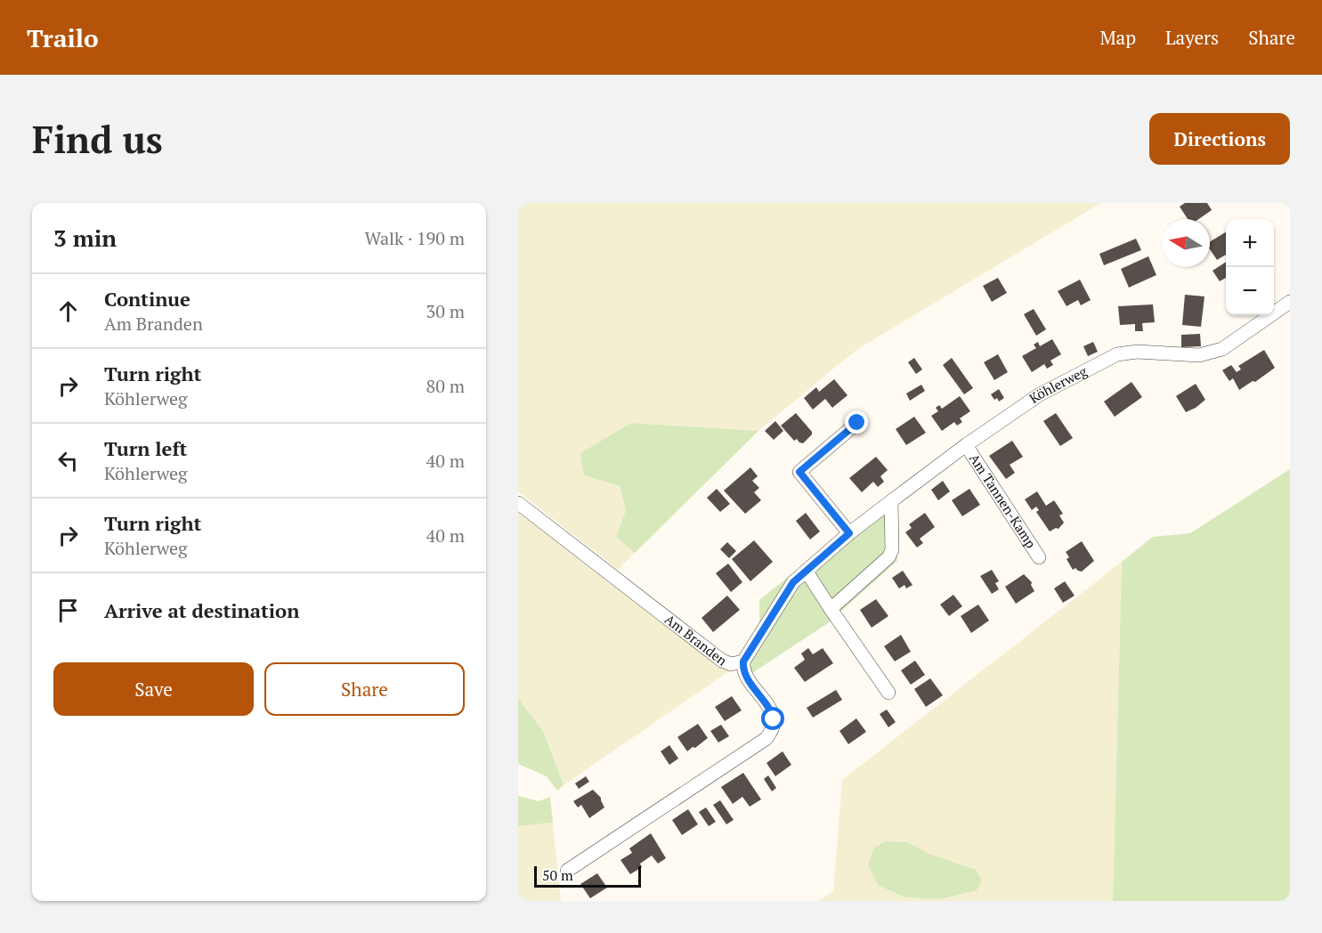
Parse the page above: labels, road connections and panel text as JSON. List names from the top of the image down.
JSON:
{
  "streets": {
    "street": ["Köhlerweg", "Am Tannen-Kamp", "Am Branden"]
  },
  "crossings": [
    ["Köhlerweg", "Am Tannen-Kamp"],
    ["Köhlerweg", "Am Branden"]
  ],
  "scale_bar": "50 m",
  "north": "left",
  "page": {
    "header": "Trailo",
    "nav": ["Map", "Layers", "Share"],
    "buttons": [
      "Directions",
      ["Save", "Share"]
    ],
    "title": "Find us",
    "heading": ["3 min", "Walk · 190 m"],
    "map_buttons": ["+", "−"],
    "list": [
      ["Continue", "Am Branden", "30 m"],
      ["Turn right", "Köhlerweg", "80 m"],
      ["Turn left", "Köhlerweg", "40 m"],
      ["Turn right", "Köhlerweg", "40 m"],
      "Arrive at destination"
    ],
    "scale": "50 m"
  }
}
